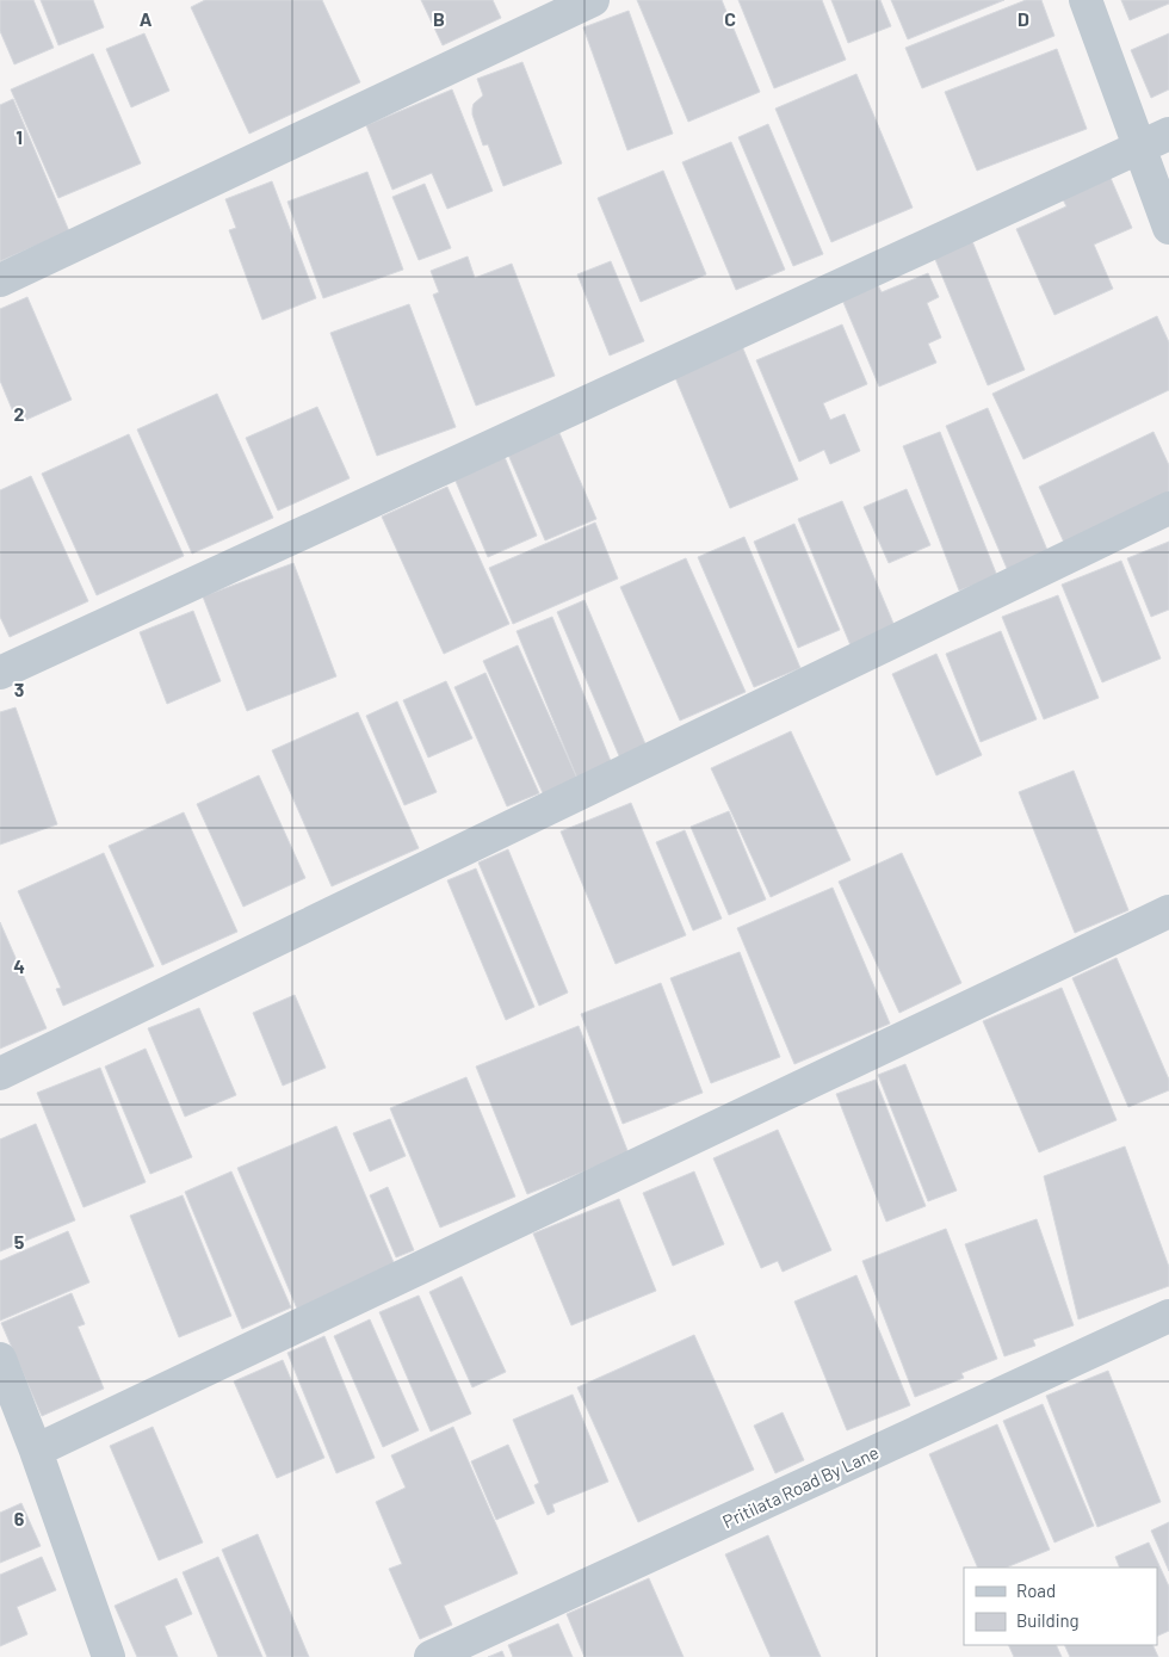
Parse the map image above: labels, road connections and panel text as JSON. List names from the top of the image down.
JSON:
{
  "streets": {
    "street": ["Pritilata Road By Lane"]
  },
  "legend": ["Road", "Building"],
  "grid": {
    "columns": [
      "A",
      "B",
      "C",
      "D"
    ],
    "rows": [
      "1",
      "2",
      "3",
      "4",
      "5",
      "6"
    ]
  }
}
